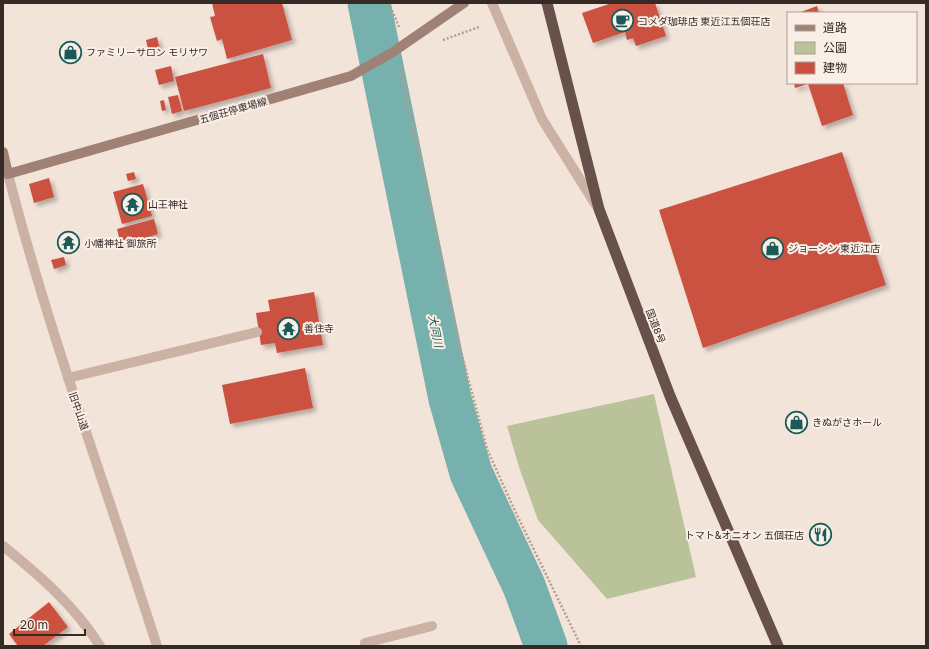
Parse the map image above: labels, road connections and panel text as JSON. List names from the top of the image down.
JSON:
{
  "streets": {
    "highway": ["国道8号"],
    "main road": ["五個荘停車場線"],
    "street": ["旧中山道"]
  },
  "crossings": [
    ["五個荘停車場線", "旧中山道"]
  ],
  "water": ["大同川"],
  "places": {
    "cafe": ["コメダ珈琲店 東近江五個荘店"],
    "shop": ["ファミリーサロン モリサワ", "ジョーシン 東近江店", "きぬがさホール"],
    "temple": ["山王神社", "小幡神社 御旅所", "善住寺"],
    "restaurant": ["トマト&オニオン 五個荘店"]
  },
  "legend": ["道路", "公園", "建物"],
  "scale_bar": "20 m"
}
